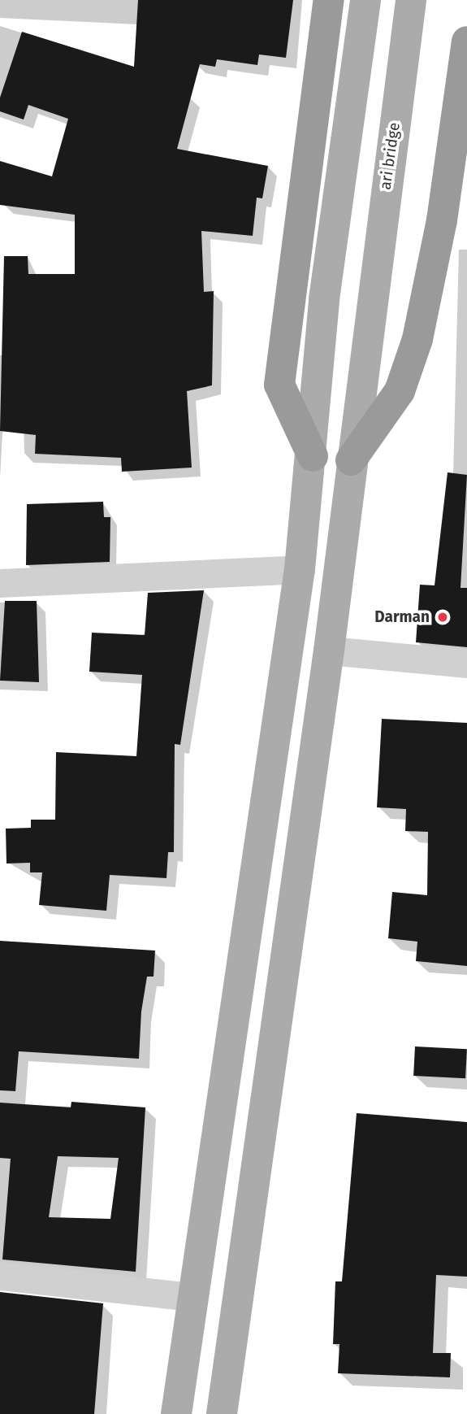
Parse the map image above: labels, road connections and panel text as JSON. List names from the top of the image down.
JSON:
{
  "streets": {
    "main road": ["ari bridge"]
  },
  "places": ["Darman"]
}
